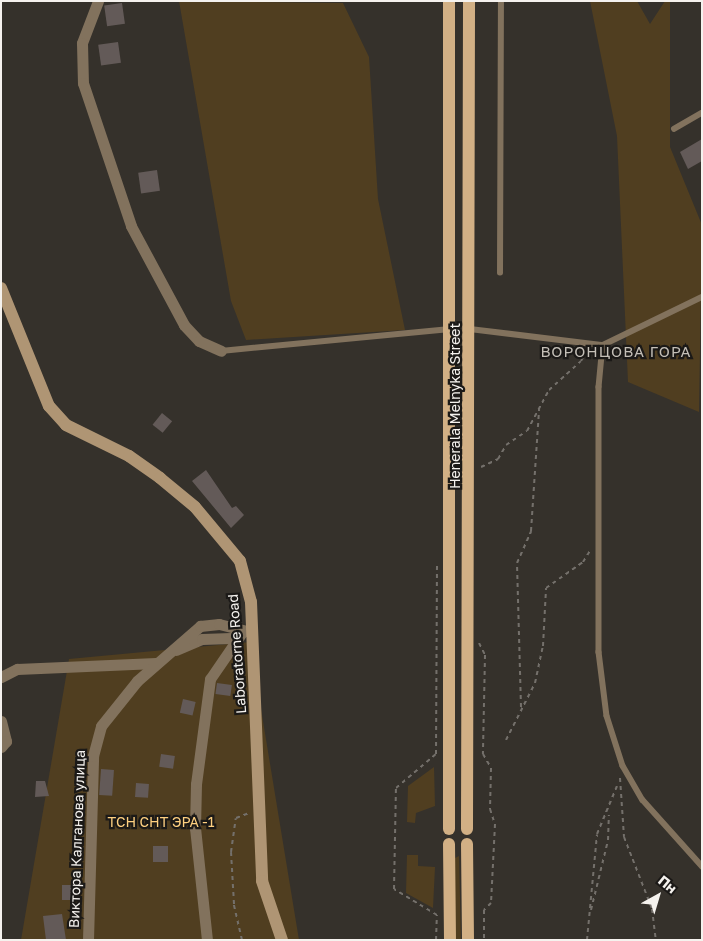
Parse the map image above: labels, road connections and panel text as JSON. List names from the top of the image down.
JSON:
{
  "streets": {
    "main road": ["Henerala Melnyka Street", "Laboratorne Road"],
    "street": ["Виктора Калганова улица"]
  },
  "crossings": [
    ["Laboratorne Road", "Виктора Калганова улица"]
  ],
  "districts": ["ВОРОНЦОВА ГОРА"],
  "parks": ["ТСН СНТ ЭРА -1"],
  "north": "top right"
}
